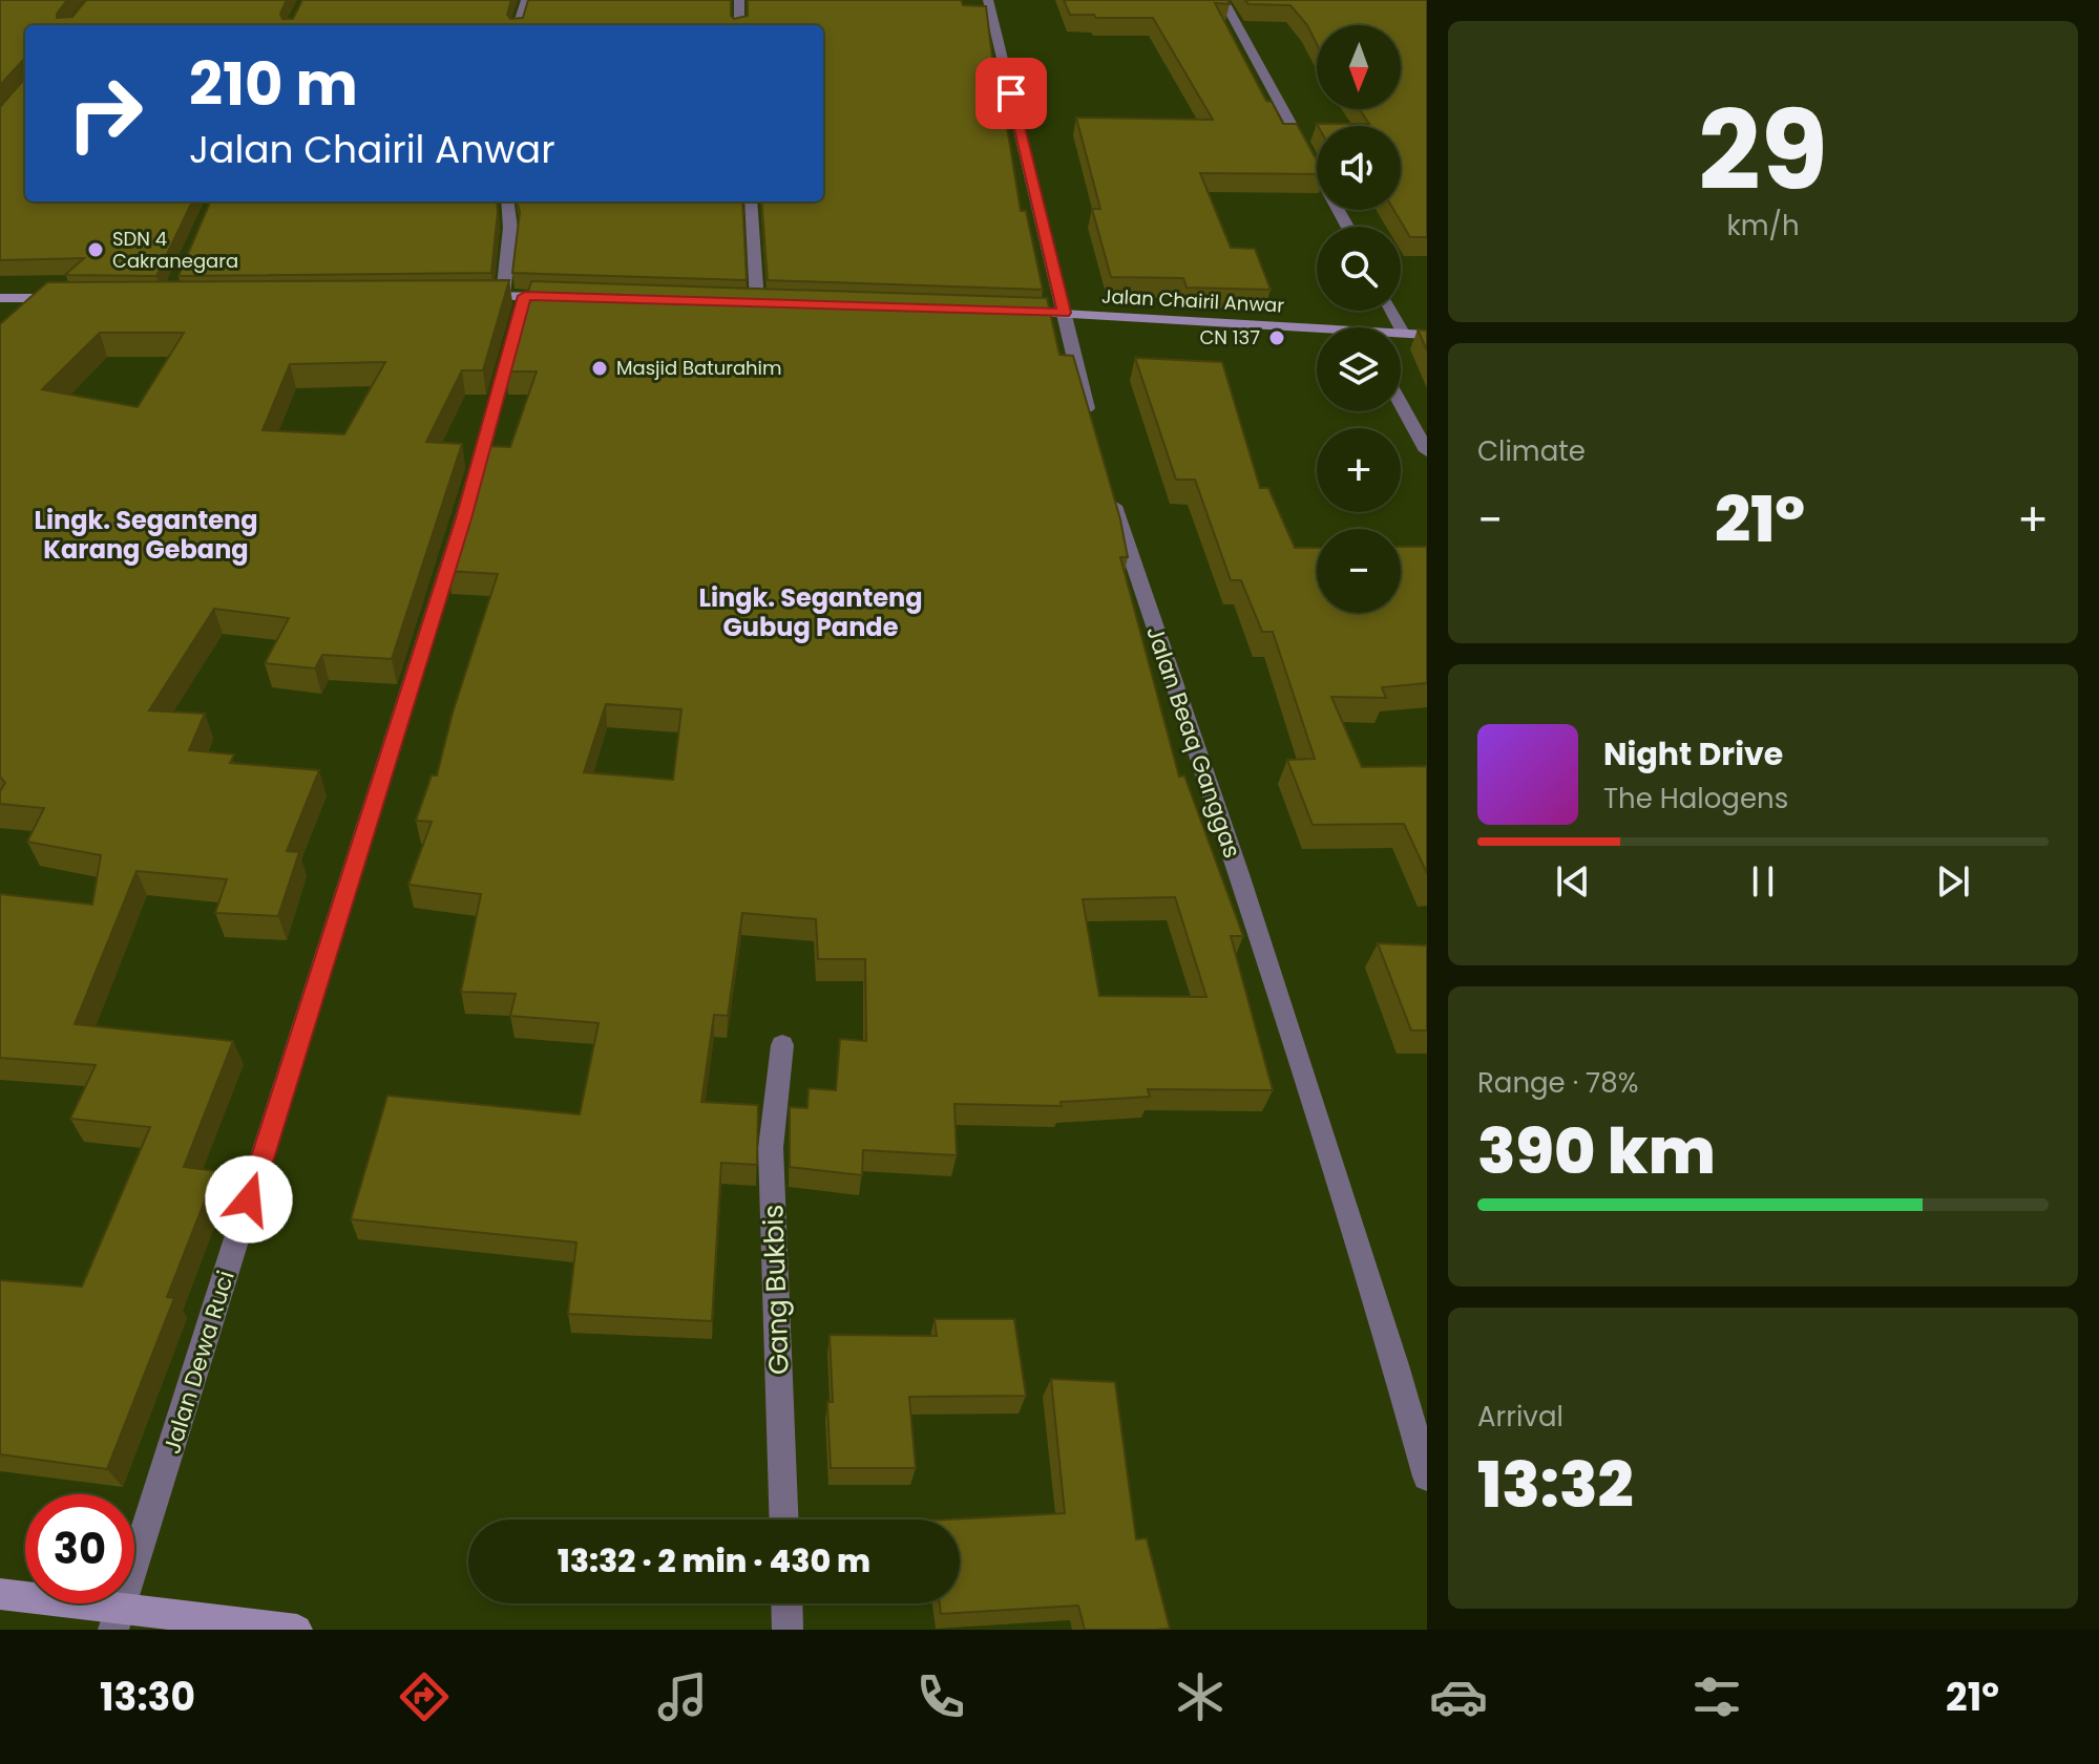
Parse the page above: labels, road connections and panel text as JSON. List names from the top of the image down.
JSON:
{
  "streets": {
    "street": [
      "Jalan Chairil Anwar",
      "Jalan Beaq Ganggas",
      "Gang Bukbis",
      "Jalan Dewa Ruci"
    ]
  },
  "districts": ["Lingk. Seganteng Karang Gebang", "Lingk. Seganteng Gubug Pande"],
  "places": ["SDN 4 Cakranegara", "CN 137", "Masjid Baturahim"],
  "north": "bottom",
  "page": {
    "tile": [
      ["29", "km/h"],
      "Climate",
      ["Range · 78%", "390 km"],
      ["Arrival", "13:32"]
    ],
    "map_buttons": ["+", "−"],
    "turn": ["210 m", "Jalan Chairil Anwar"],
    "heat": ["−", "21°", "+"],
    "song": ["Night Drive", "The Halogens"],
    "limit": "30",
    "trip": "13:32 · 2 min · 430 m",
    "tabs": ["13:30", "21°"]
  }
}
